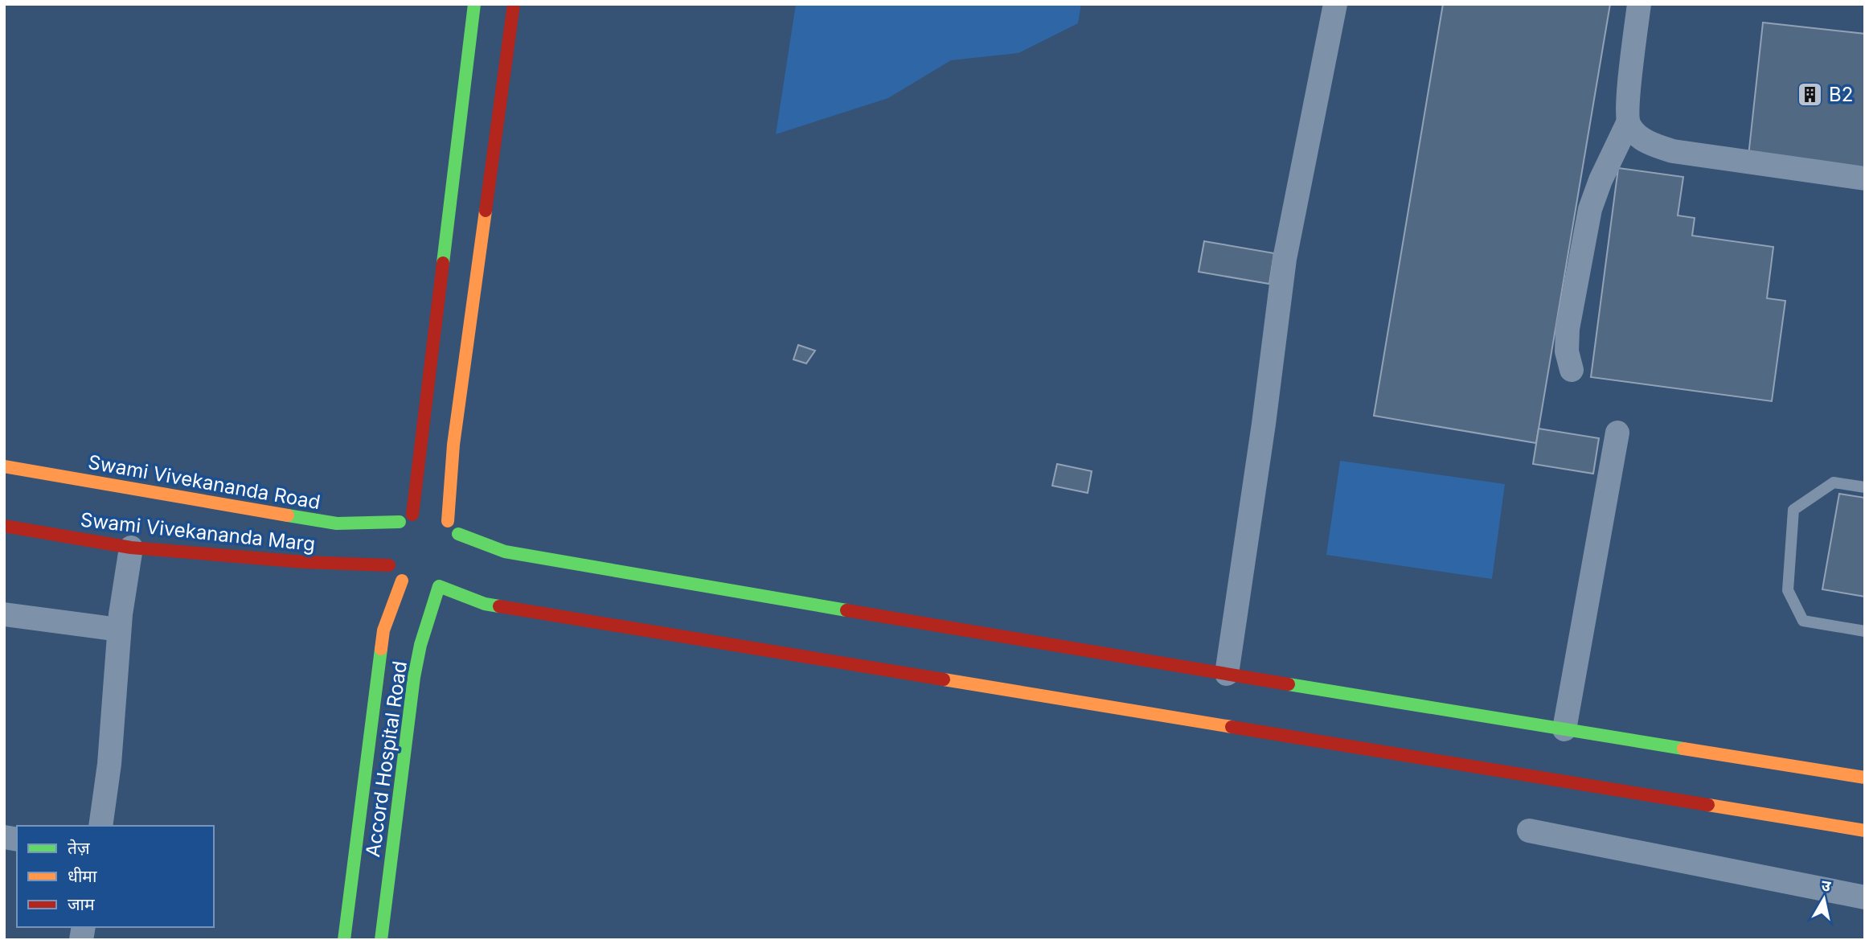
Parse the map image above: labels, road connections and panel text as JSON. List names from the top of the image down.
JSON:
{
  "streets": {
    "street": ["Swami Vivekananda Road", "Swami Vivekananda Marg", "Accord Hospital Road"]
  },
  "places": {
    "building": ["B2"]
  },
  "legend": ["तेज़", "धीमा", "जाम"],
  "north": "top"
}
